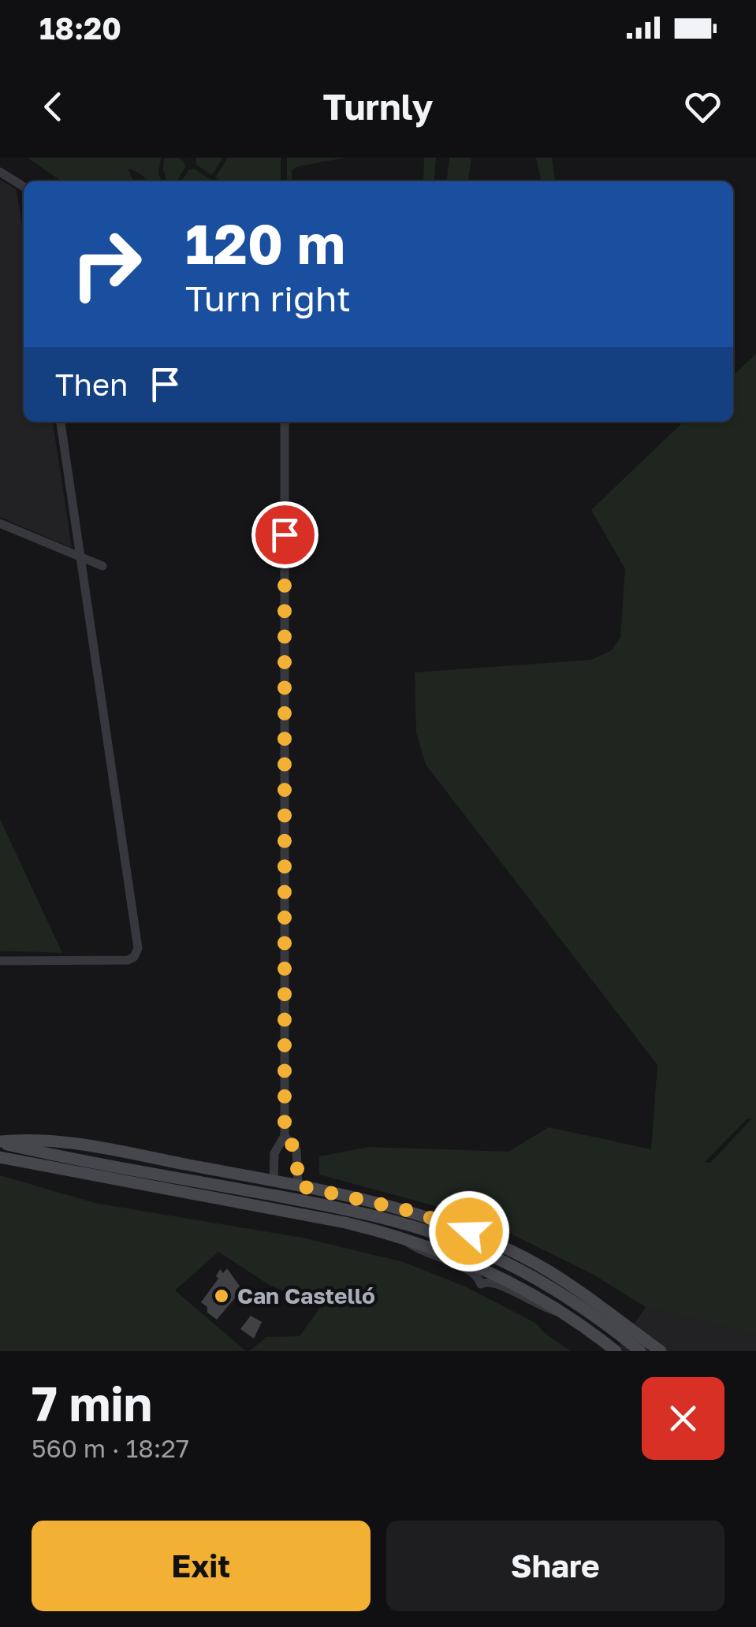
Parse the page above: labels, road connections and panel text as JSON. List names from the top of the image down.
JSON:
{
  "places": ["Can Castelló"],
  "page": {
    "status": "18:20",
    "header": "Turnly",
    "turn": ["120 m", "Turn right"],
    "then": "Then",
    "heading": ["7 min", "560 m · 18:27"],
    "buttons": ["Exit", "Share"]
  }
}
